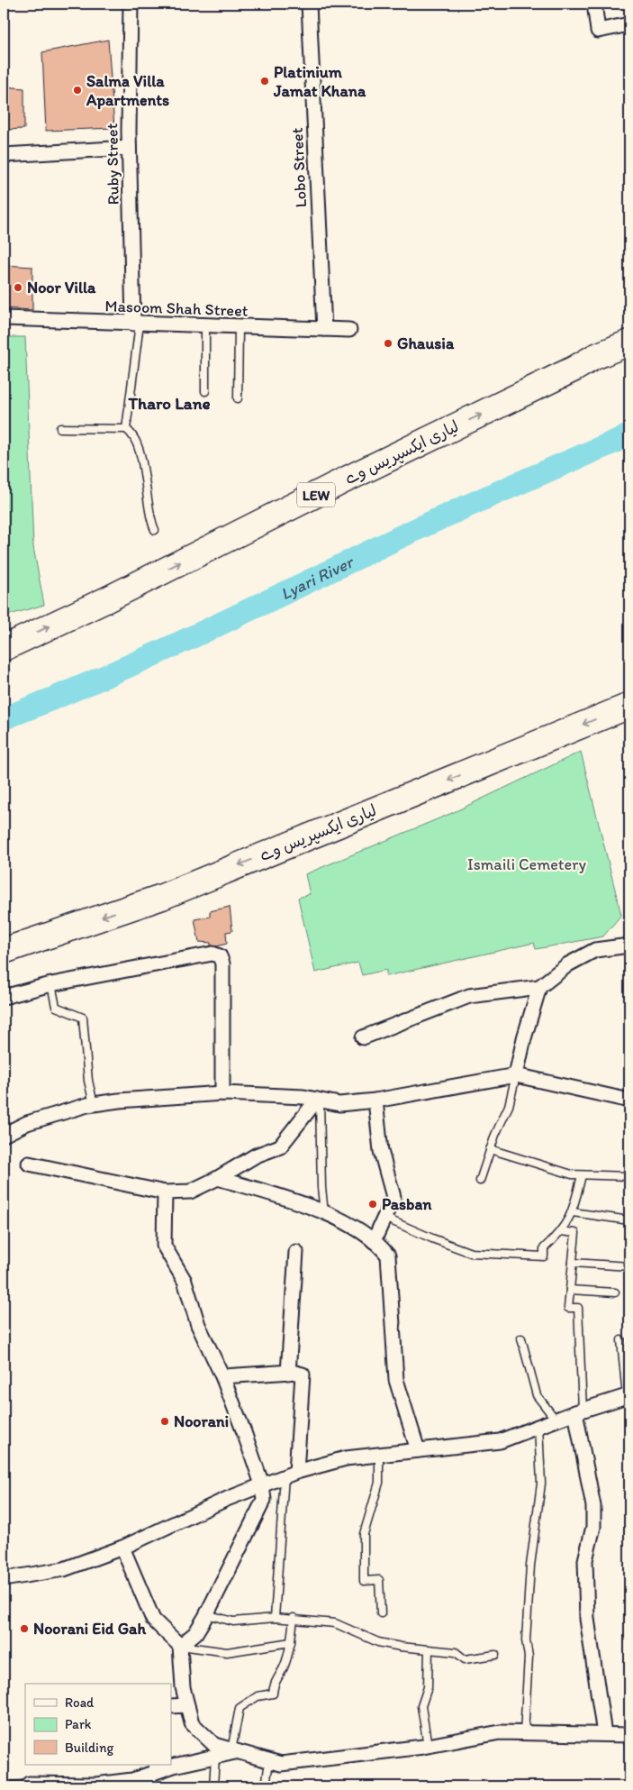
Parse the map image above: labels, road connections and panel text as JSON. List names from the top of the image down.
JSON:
{
  "streets": {
    "highway": ["لیاری ایکسپریس وے", "LEW"],
    "street": ["Ruby Street", "Lobo Street", "Masoom Shah Street"]
  },
  "crossings": [
    ["Ruby Street", "Masoom Shah Street"],
    ["Lobo Street", "Masoom Shah Street"],
    ["لیاری ایکسپریس وے", "LEW"]
  ],
  "districts": ["Tharo Lane"],
  "water": ["Lyari River"],
  "parks": ["Ismaili Cemetery"],
  "places": [
    "Platinium Jamat Khana",
    "Salma Villa Apartments",
    "Noor Villa",
    "Ghausia",
    "Pasban",
    "Noorani",
    "Noorani Eid Gah"
  ],
  "legend": ["Road", "Park", "Building"]
}
